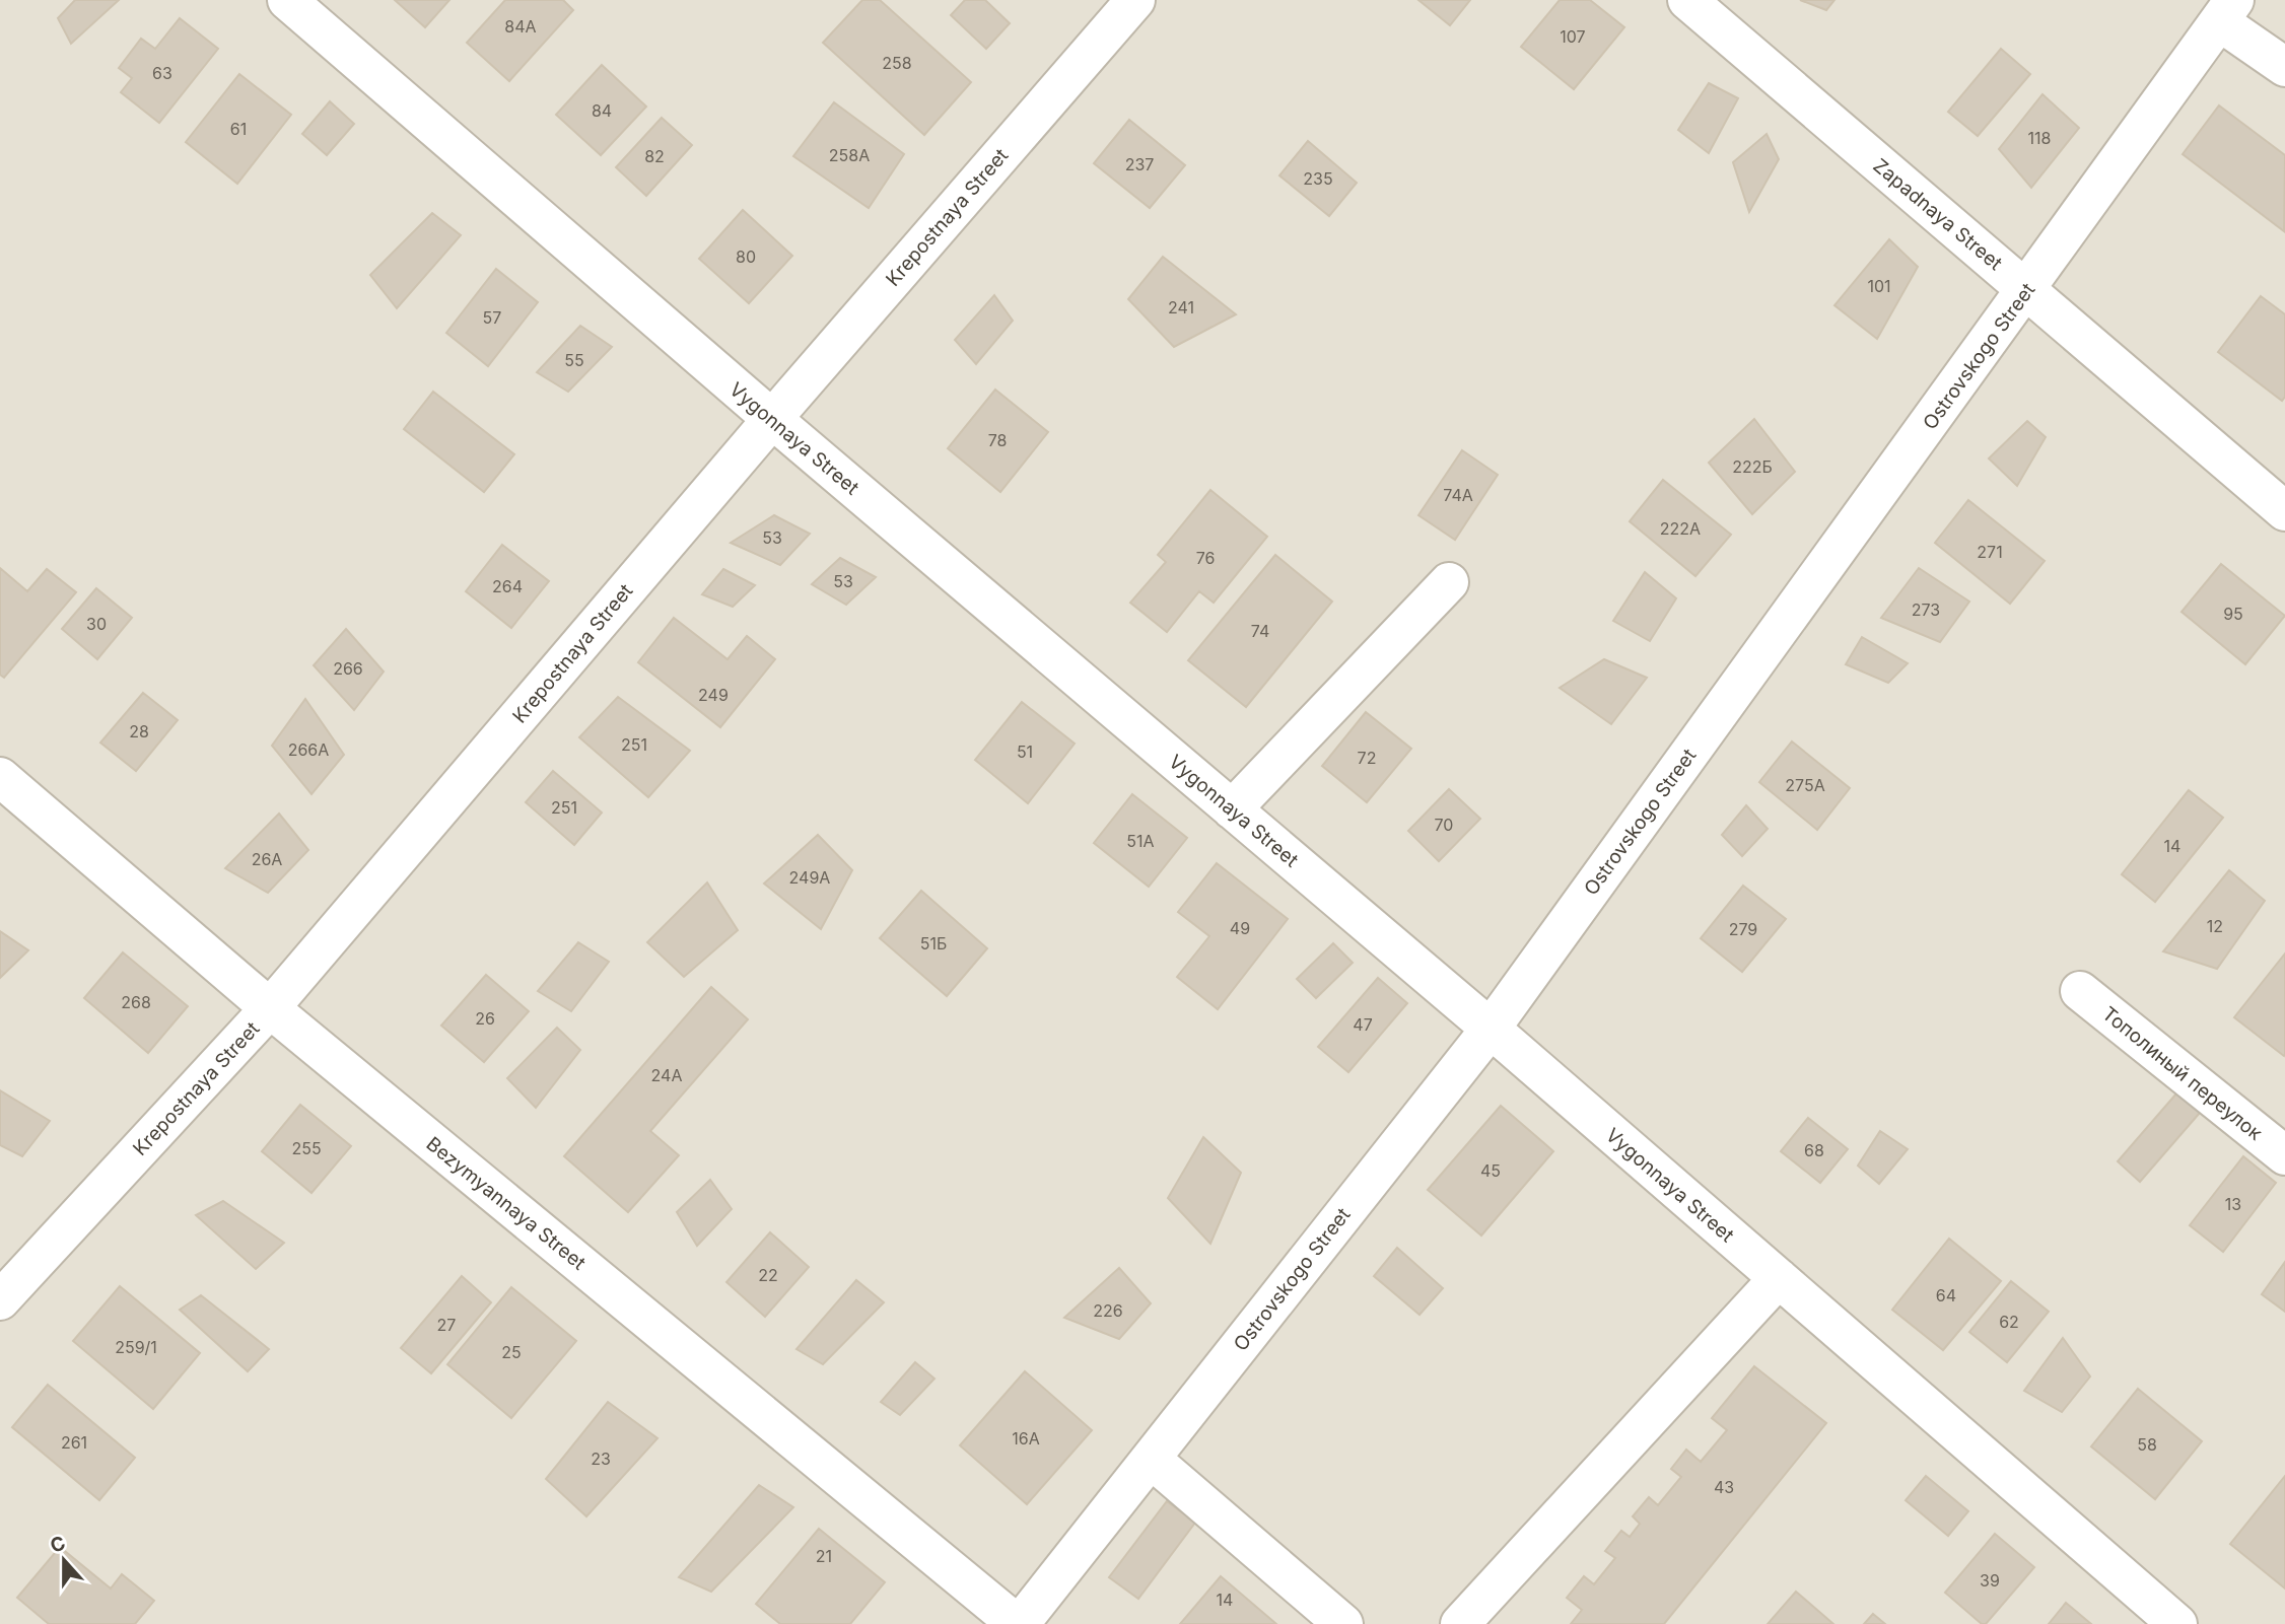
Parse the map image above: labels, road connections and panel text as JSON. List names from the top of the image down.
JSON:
{
  "streets": {
    "street": [
      "Zapadnaya Street",
      "Krepostnaya Street",
      "Ostrovskogo Street",
      "Vygonnaya Street",
      "Тополиный переулок",
      "Bezymyannaya Street"
    ]
  },
  "crossings": [
    ["Zapadnaya Street", "Ostrovskogo Street"],
    ["Krepostnaya Street", "Vygonnaya Street"],
    ["Krepostnaya Street", "Bezymyannaya Street"],
    ["Ostrovskogo Street", "Vygonnaya Street"],
    ["Ostrovskogo Street", "Bezymyannaya Street"]
  ],
  "house_numbers": [
    "84А",
    "107",
    "258",
    "63",
    "84",
    "61",
    "118",
    "258А",
    "82",
    "237",
    "235",
    "80",
    "101",
    "241",
    "57",
    "55",
    "78",
    "222Б",
    "74А",
    "222А",
    "53",
    "271",
    "76",
    "53",
    "264",
    "273",
    "95",
    "30",
    "74",
    "266",
    "249",
    "28",
    "251",
    "266А",
    "51",
    "72",
    "275А",
    "251",
    "70",
    "51А",
    "14",
    "26А",
    "249А",
    "12",
    "49",
    "279",
    "51Б",
    "268",
    "26",
    "47",
    "24А",
    "255",
    "68",
    "45",
    "13",
    "22",
    "64",
    "226",
    "62",
    "27",
    "259/1",
    "25",
    "16А",
    "261",
    "58",
    "23",
    "43",
    "21",
    "39",
    "14"
  ],
  "north": "top"
}
